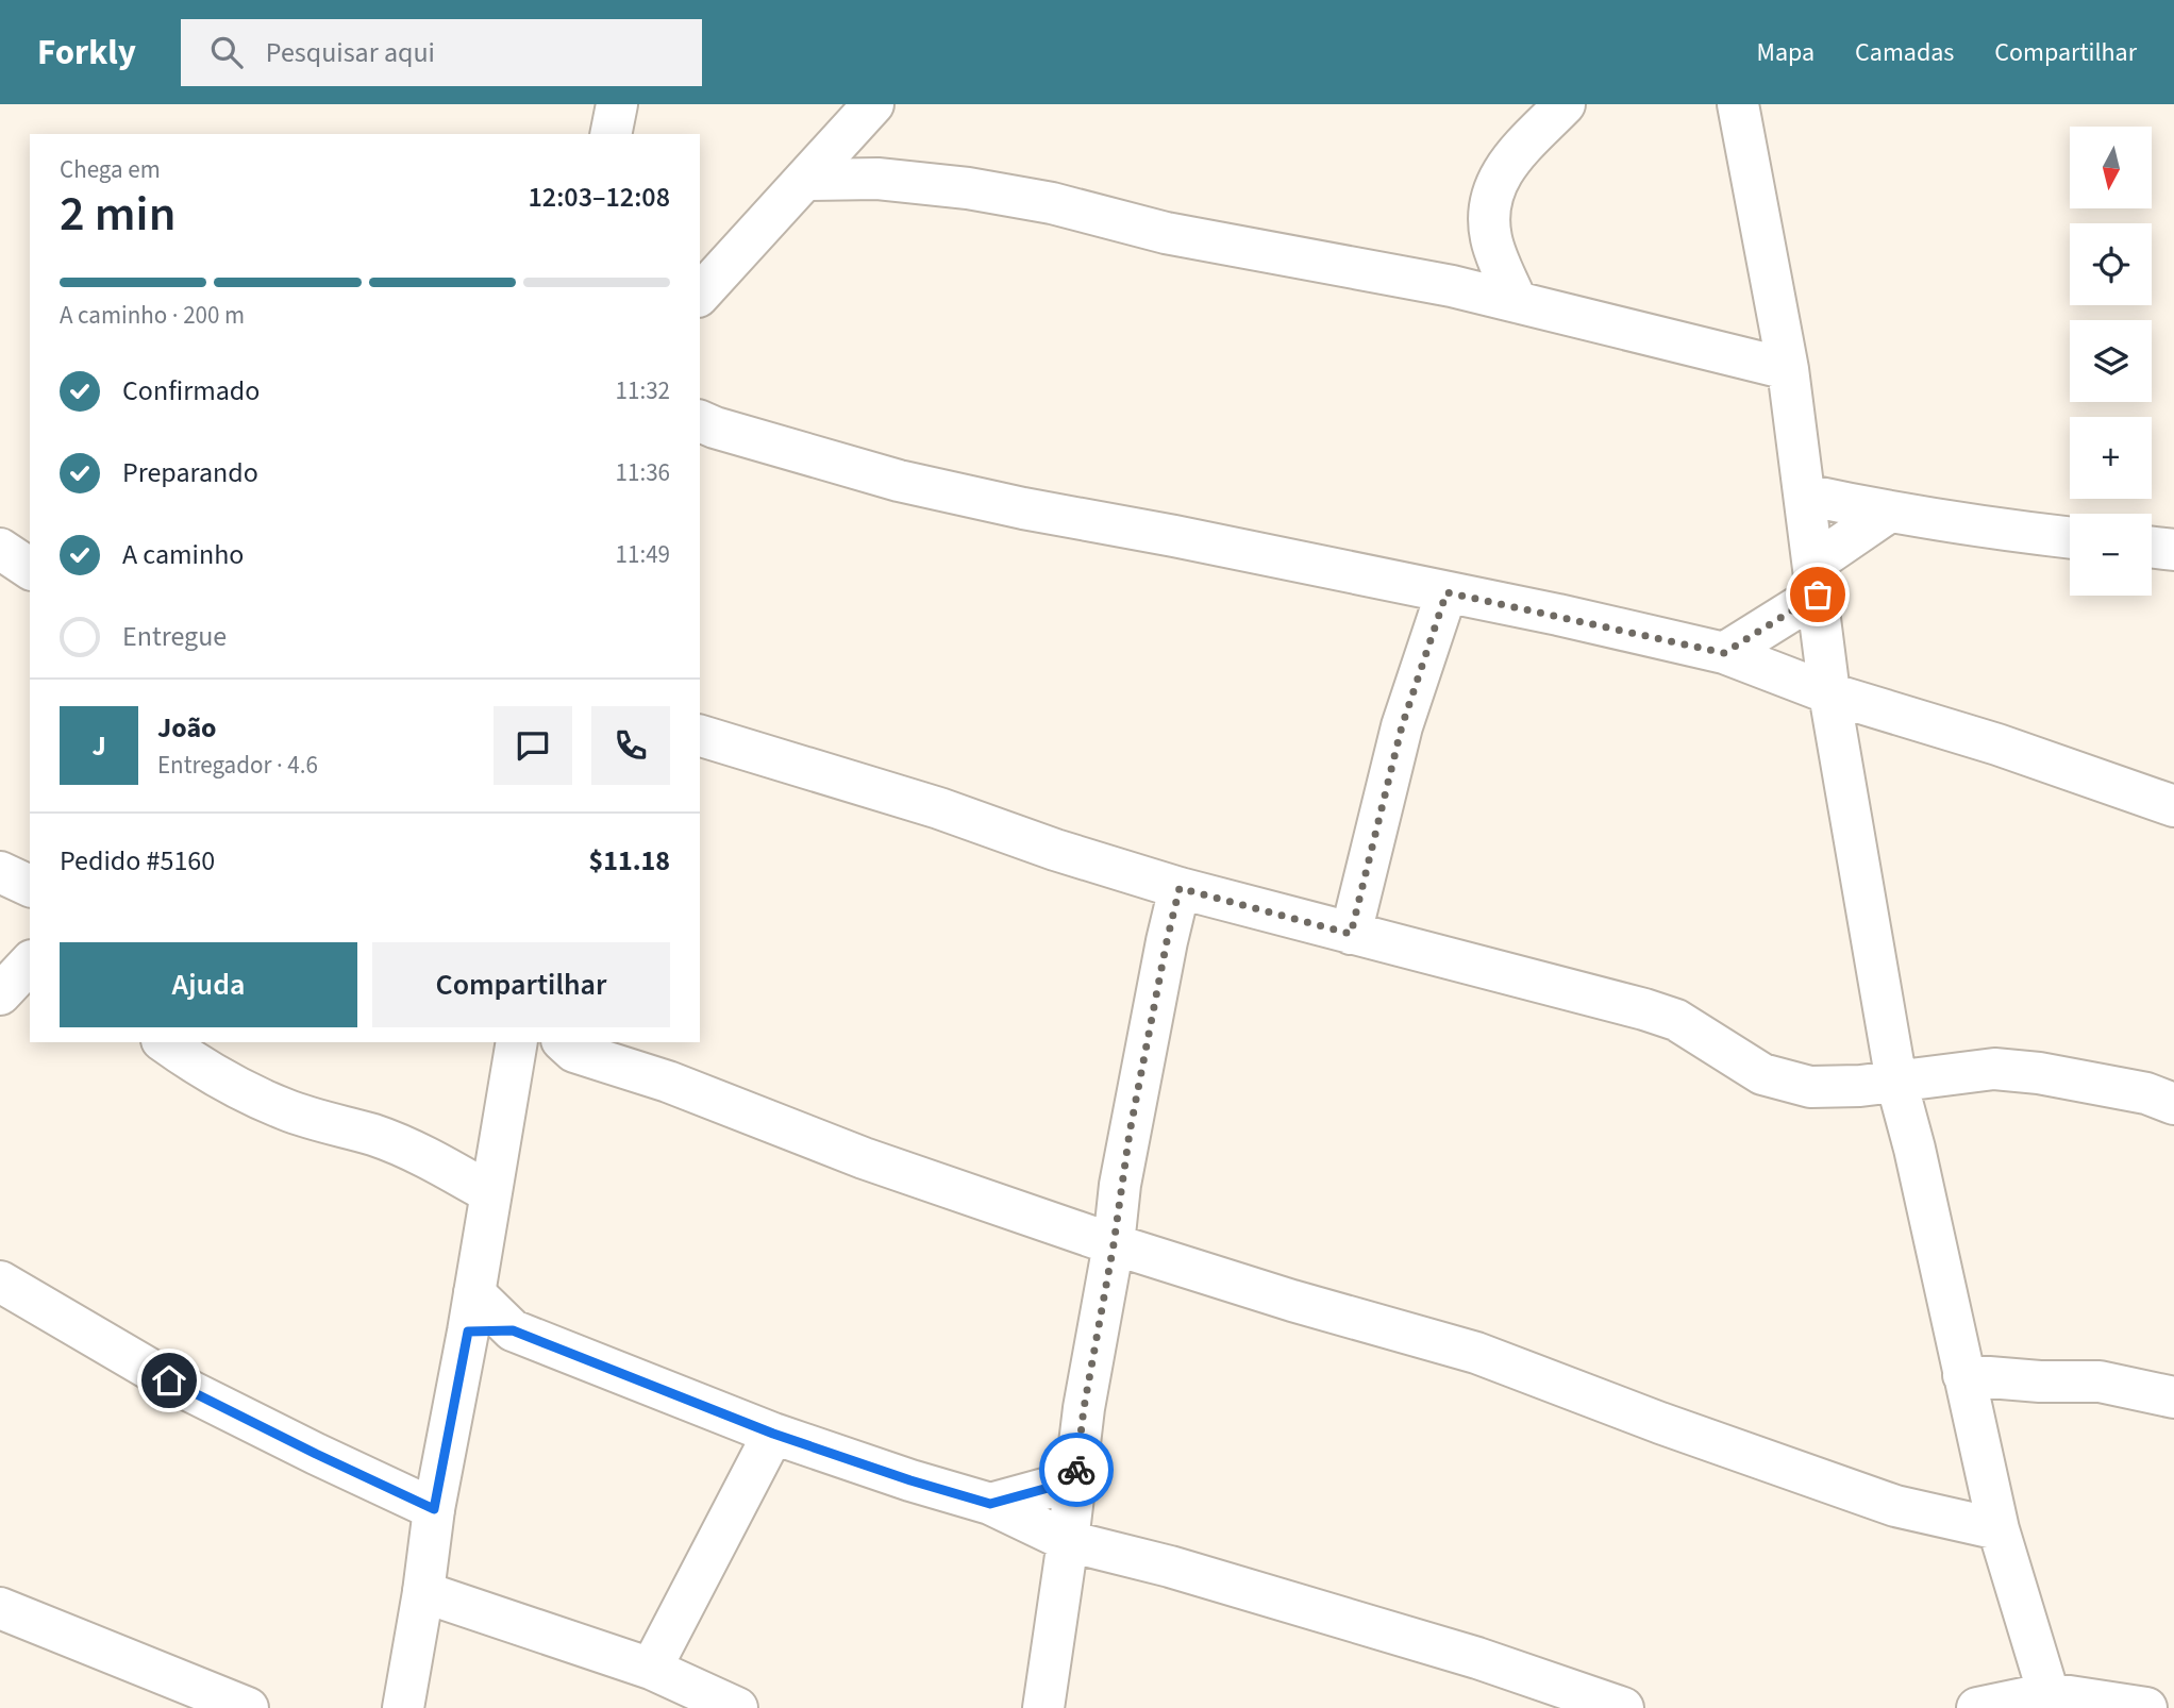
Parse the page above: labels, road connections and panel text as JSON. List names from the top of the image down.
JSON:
{
  "north": "bottom",
  "page": {
    "header": "Forkly",
    "search": "Pesquisar aqui",
    "nav": ["Mapa", "Camadas", "Compartilhar"],
    "map_buttons": ["+", "−"],
    "heading": ["2 min", "Chega em", "12:03–12:08"],
    "panel": [
      "João",
      "Entregador · 4.6",
      "Pedido #5160",
      "$11.18"
    ],
    "bar": "A caminho · 200 m",
    "list": [
      ["Confirmado", "11:32"],
      ["Preparando", "11:36"],
      ["A caminho", "11:49"],
      "Entregue"
    ],
    "round": "J",
    "buttons": ["Ajuda", "Compartilhar"]
  }
}
